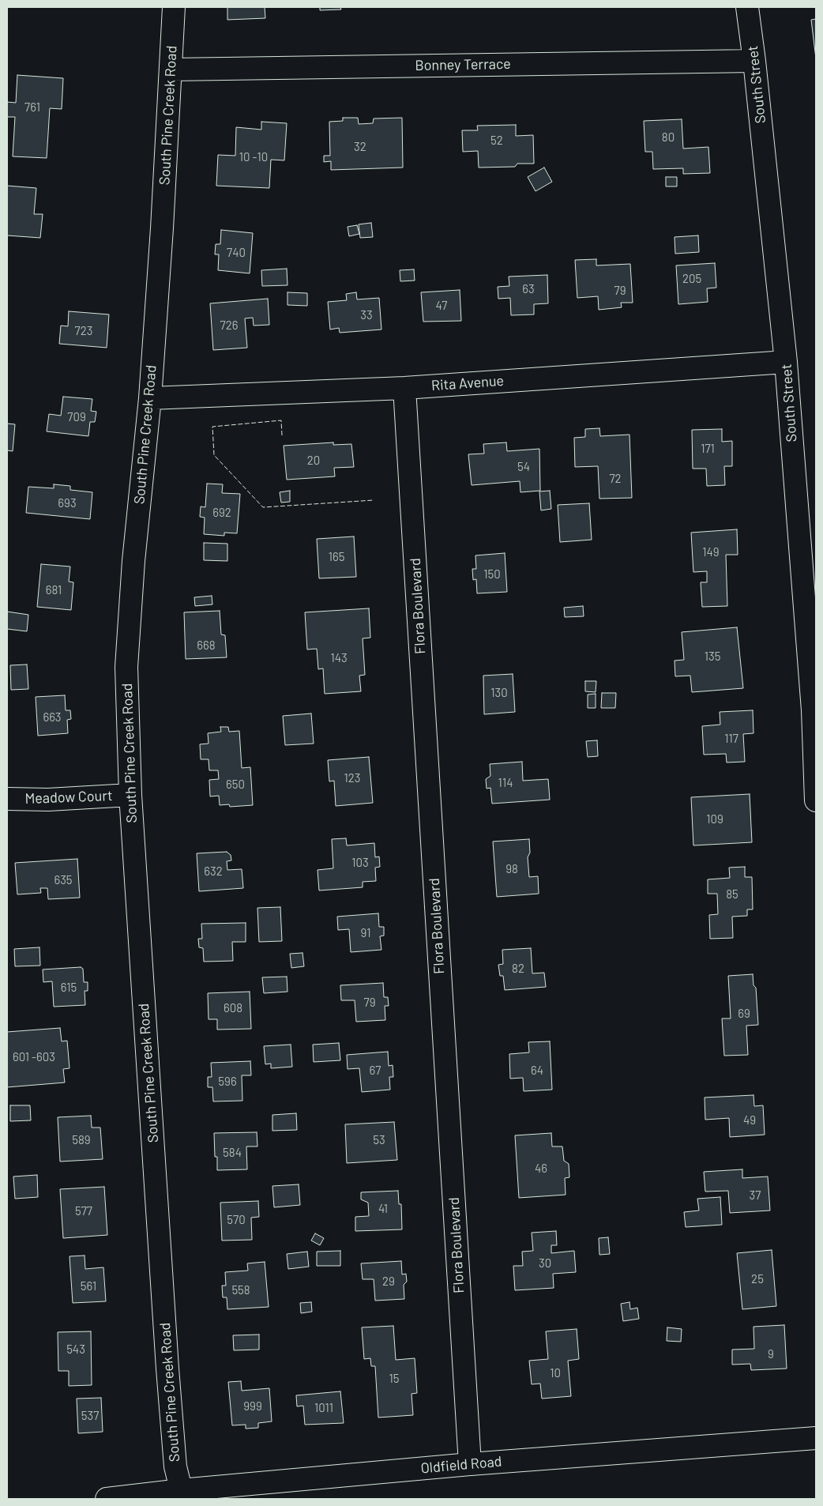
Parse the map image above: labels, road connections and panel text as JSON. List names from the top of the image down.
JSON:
{
  "streets": {
    "street": [
      "Bonney Terrace",
      "South Street",
      "South Pine Creek Road",
      "Rita Avenue",
      "Flora Boulevard",
      "Meadow Court",
      "Oldfield Road"
    ]
  },
  "crossings": [
    ["Bonney Terrace", "South Street"],
    ["Bonney Terrace", "South Pine Creek Road"],
    ["South Street", "Rita Avenue"],
    ["South Pine Creek Road", "Rita Avenue"],
    ["South Pine Creek Road", "Meadow Court"],
    ["South Pine Creek Road", "Oldfield Road"],
    ["Rita Avenue", "Flora Boulevard"],
    ["Flora Boulevard", "Oldfield Road"]
  ],
  "house_numbers": [
    "761",
    "80",
    "52",
    "32",
    "10 -10",
    "740",
    "205",
    "63",
    "79",
    "47",
    "33",
    "726",
    "723",
    "709",
    "171",
    "20",
    "54",
    "72",
    "693",
    "692",
    "149",
    "165",
    "150",
    "681",
    "668",
    "135",
    "143",
    "130",
    "663",
    "117",
    "123",
    "114",
    "650",
    "109",
    "103",
    "98",
    "632",
    "635",
    "85",
    "91",
    "82",
    "615",
    "79",
    "608",
    "69",
    "601 -603",
    "67",
    "64",
    "596",
    "49",
    "589",
    "53",
    "584",
    "46",
    "37",
    "41",
    "577",
    "570",
    "30",
    "25",
    "29",
    "561",
    "558",
    "543",
    "9",
    "10",
    "15",
    "999",
    "1011",
    "537"
  ]
}
